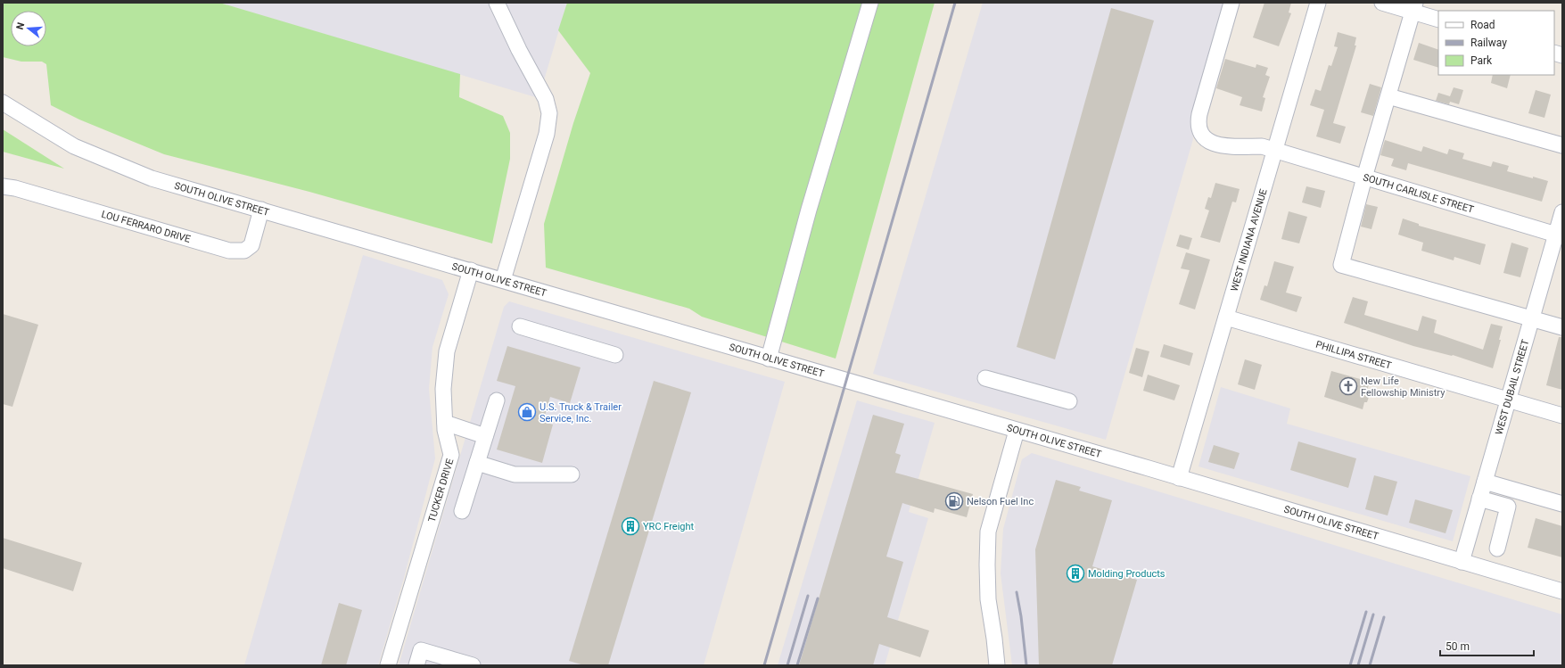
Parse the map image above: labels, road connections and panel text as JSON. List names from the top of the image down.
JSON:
{
  "streets": {
    "street": [
      "SOUTH CARLISLE STREET",
      "SOUTH OLIVE STREET",
      "LOU FERRARO DRIVE",
      "WEST INDIANA AVENUE",
      "PHILLIPA STREET",
      "WEST DUBAIL STREET",
      "TUCKER DRIVE"
    ]
  },
  "crossings": [
    ["SOUTH CARLISLE STREET", "WEST INDIANA AVENUE"],
    ["SOUTH CARLISLE STREET", "WEST DUBAIL STREET"],
    ["SOUTH OLIVE STREET", "LOU FERRARO DRIVE"],
    ["SOUTH OLIVE STREET", "WEST INDIANA AVENUE"],
    ["SOUTH OLIVE STREET", "WEST DUBAIL STREET"],
    ["SOUTH OLIVE STREET", "TUCKER DRIVE"],
    ["WEST INDIANA AVENUE", "PHILLIPA STREET"],
    ["PHILLIPA STREET", "WEST DUBAIL STREET"]
  ],
  "places": {
    "church": ["New Life Fellowship Ministry"],
    "shop": ["U.S. Truck & Trailer Service, Inc."],
    "fuel station": ["Nelson Fuel Inc"],
    "building": ["YRC Freight", "Molding Products"]
  },
  "legend": ["Road", "Railway", "Park"],
  "scale_bar": "50 m",
  "north": "left"
}
